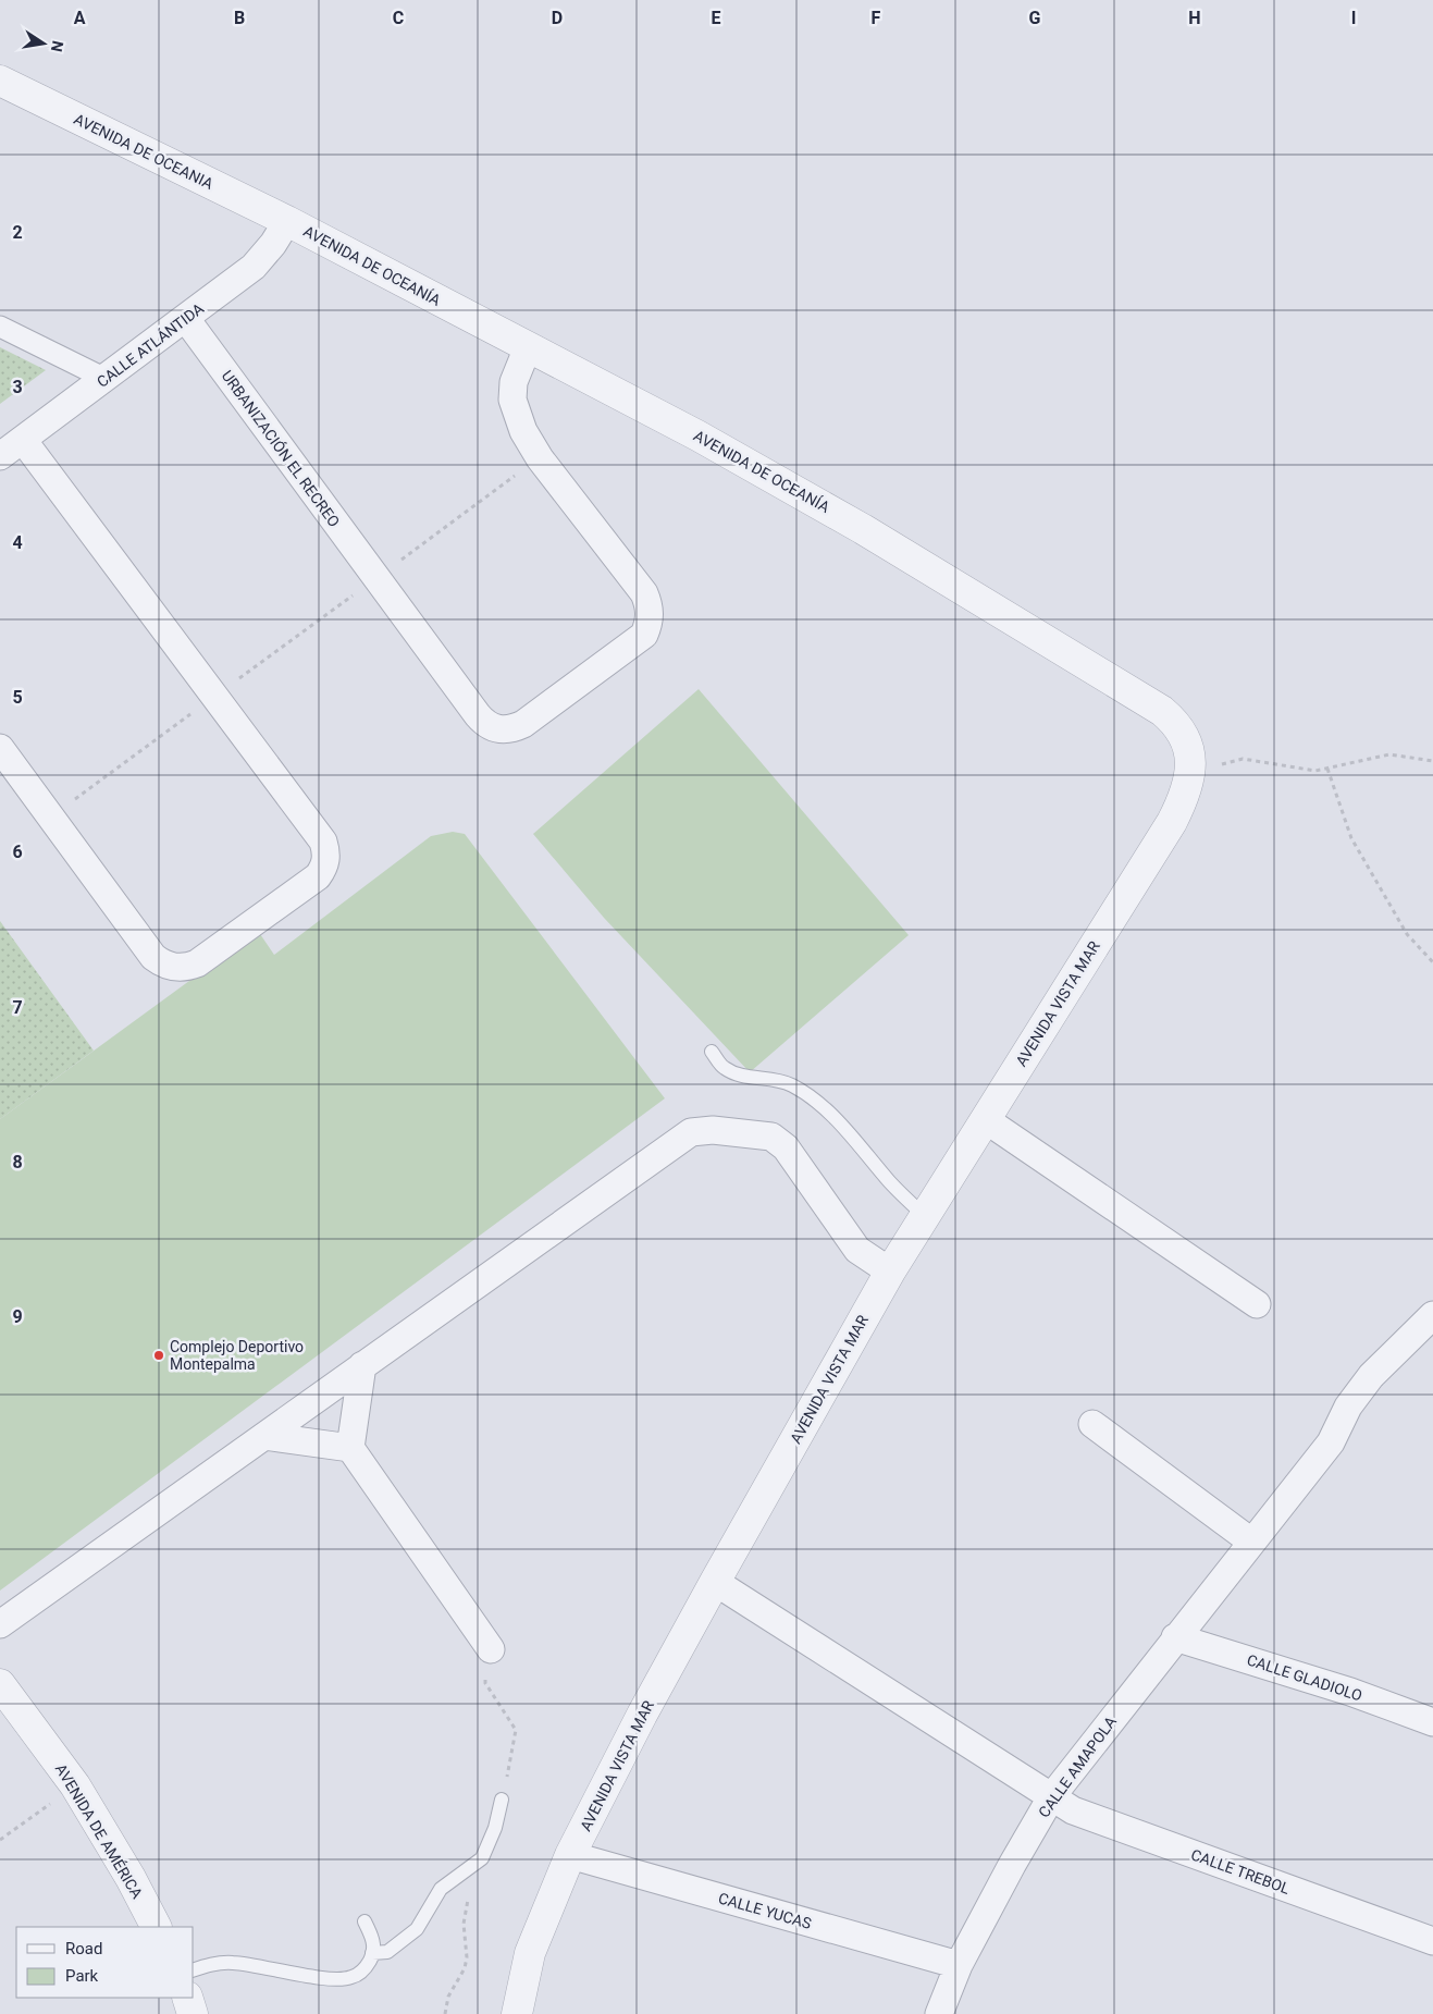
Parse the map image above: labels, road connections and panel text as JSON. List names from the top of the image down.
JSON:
{
  "streets": {
    "street": [
      "AVENIDA DE OCEANIA",
      "AVENIDA DE OCEANÍA",
      "CALLE ATLÁNTIDA",
      "URBANIZACIÓN EL RECREO",
      "AVENIDA VISTA MAR",
      "CALLE GLADIOLO",
      "CALLE AMAPOLA",
      "AVENIDA DE AMÉRICA",
      "CALLE TREBOL",
      "CALLE YUCAS"
    ]
  },
  "crossings": [
    ["AVENIDA DE OCEANIA", "AVENIDA DE OCEANÍA"],
    ["AVENIDA DE OCEANIA", "CALLE ATLÁNTIDA"],
    ["AVENIDA DE OCEANÍA", "CALLE ATLÁNTIDA"],
    ["AVENIDA DE OCEANÍA", "URBANIZACIÓN EL RECREO"],
    ["AVENIDA DE OCEANÍA", "AVENIDA VISTA MAR"],
    ["CALLE ATLÁNTIDA", "URBANIZACIÓN EL RECREO"],
    ["AVENIDA VISTA MAR", "CALLE TREBOL"],
    ["AVENIDA VISTA MAR", "CALLE YUCAS"],
    ["CALLE GLADIOLO", "CALLE AMAPOLA"],
    ["CALLE AMAPOLA", "CALLE TREBOL"],
    ["CALLE AMAPOLA", "CALLE YUCAS"]
  ],
  "places": ["Complejo Deportivo Montepalma"],
  "legend": ["Road", "Park"],
  "north": "right",
  "grid": {
    "columns": [
      "A",
      "B",
      "C",
      "D",
      "E",
      "F",
      "G",
      "H",
      "I"
    ],
    "rows": [
      "2",
      "3",
      "4",
      "5",
      "6",
      "7",
      "8",
      "9"
    ]
  }
}
